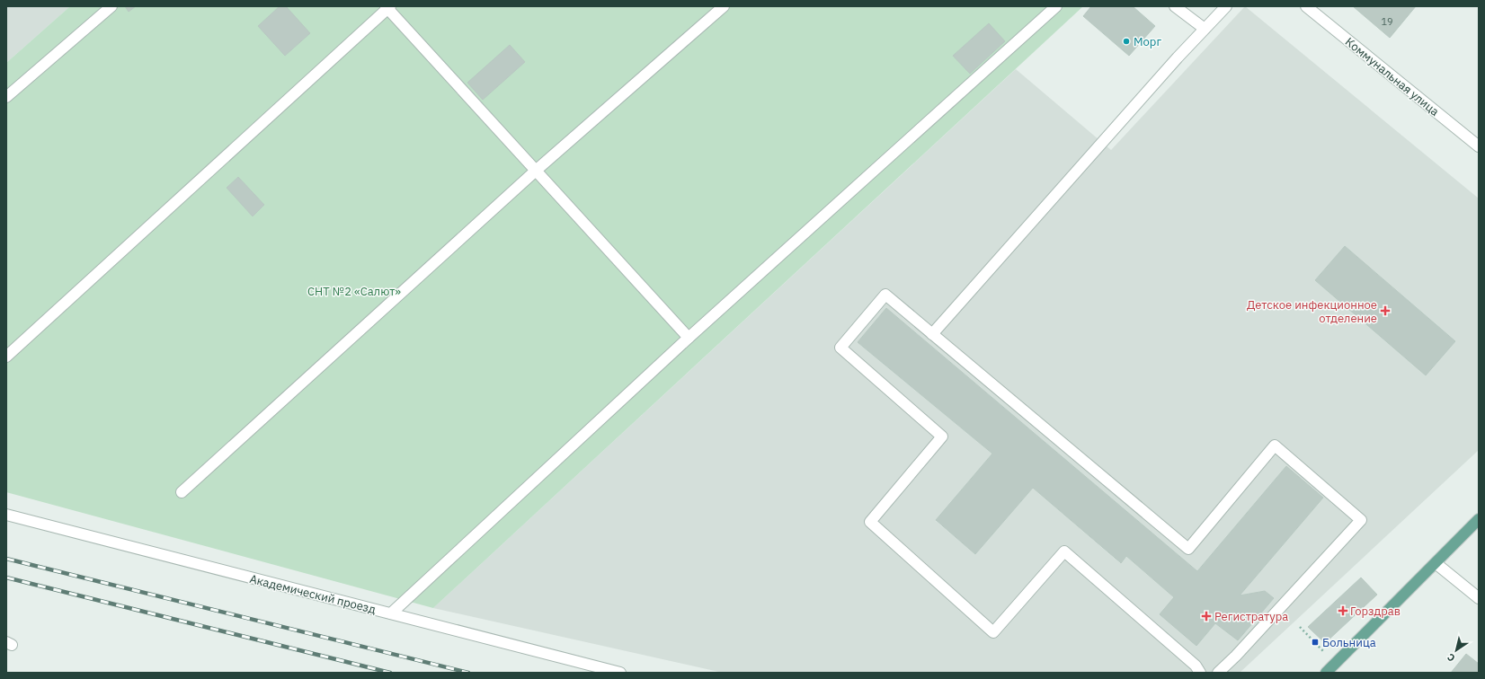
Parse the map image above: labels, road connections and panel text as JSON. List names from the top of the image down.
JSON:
{
  "streets": {
    "street": ["Коммунальная улица", "Академический проезд"]
  },
  "parks": ["СНТ №2 «Салют»"],
  "places": {
    "other": ["Морг"],
    "health": ["Детское инфекционное отделение", "Горздрав", "Регистратура"],
    "transit": ["Больница"]
  },
  "house_numbers": ["19"],
  "north": "bottom left"
}
